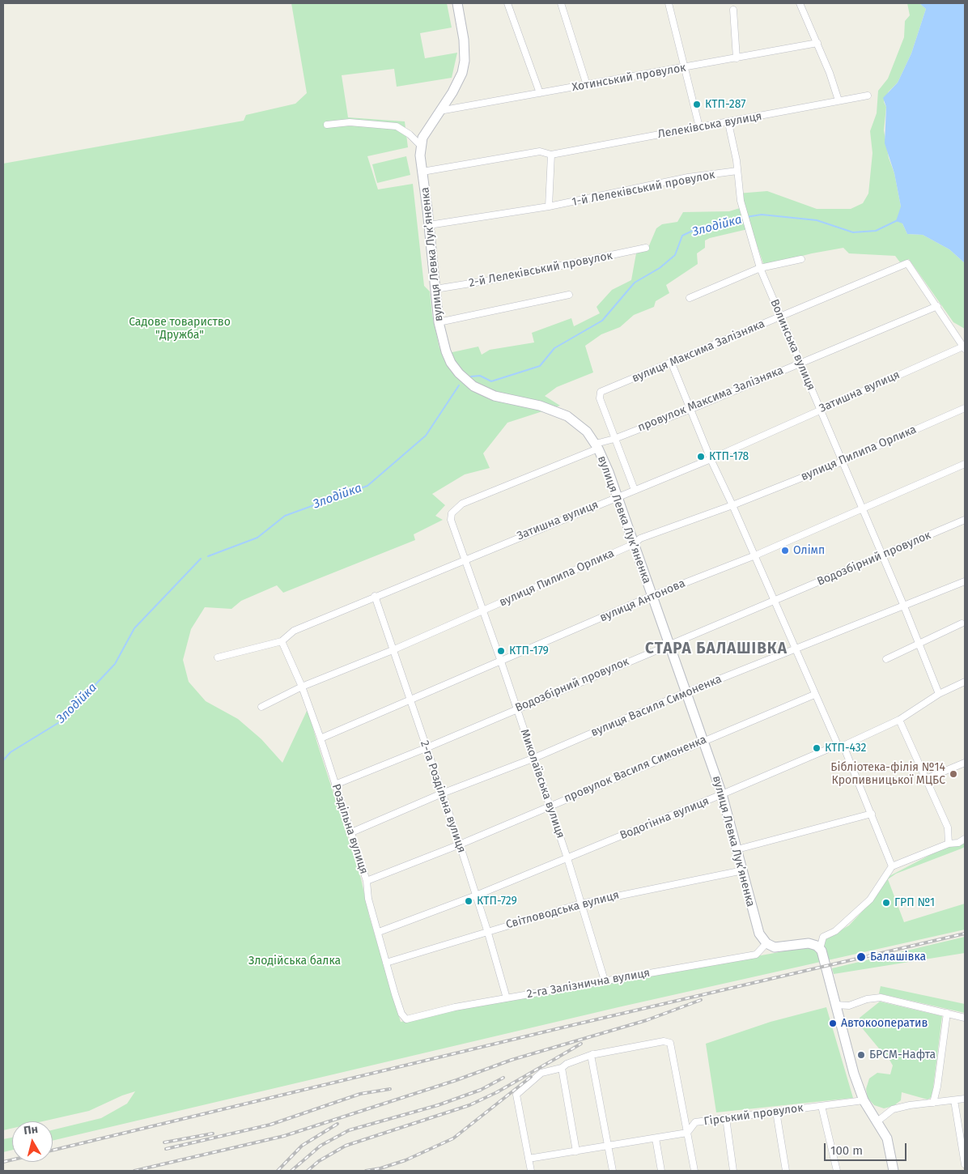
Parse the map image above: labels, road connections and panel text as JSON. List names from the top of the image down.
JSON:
{
  "streets": {
    "street": [
      "Хотинський провулок",
      "Лелеківська вулиця",
      "1-й Лелеківський провулок",
      "вулиця Левка Лукʼяненка",
      "2-й Лелеківський провулок",
      "Волинська вулиця",
      "вулиця Максима Залізняка",
      "Затишна вулиця",
      "провулок Максима Залізняка",
      "вулиця Пилипа Орлика",
      "Водозбірний провулок",
      "вулиця Антонова",
      "вулиця Василя Симоненка",
      "провулок Василя Симоненка",
      "Миколаївська вулиця",
      "2-га Роздільна вулиця",
      "Водогінна вулиця",
      "Роздільна вулиця",
      "Світловодська вулиця",
      "2-га Залізнична вулиця",
      "Гірський провулок"
    ]
  },
  "crossings": [
    ["Лелеківська вулиця", "вулиця Левка Лукʼяненка"],
    ["Лелеківська вулиця", "Волинська вулиця"],
    ["1-й Лелеківський провулок", "Волинська вулиця"],
    ["вулиця Левка Лукʼяненка", "2-й Лелеківський провулок"],
    ["вулиця Левка Лукʼяненка", "Затишна вулиця"],
    ["вулиця Левка Лукʼяненка", "провулок Максима Залізняка"],
    ["вулиця Левка Лукʼяненка", "вулиця Пилипа Орлика"],
    ["вулиця Левка Лукʼяненка", "Водозбірний провулок"],
    ["вулиця Левка Лукʼяненка", "вулиця Антонова"],
    ["вулиця Левка Лукʼяненка", "вулиця Василя Симоненка"],
    ["вулиця Левка Лукʼяненка", "провулок Василя Симоненка"],
    ["вулиця Левка Лукʼяненка", "Водогінна вулиця"],
    ["вулиця Левка Лукʼяненка", "Світловодська вулиця"],
    ["вулиця Левка Лукʼяненка", "2-га Залізнична вулиця"],
    ["Волинська вулиця", "вулиця Максима Залізняка"],
    ["Волинська вулиця", "Затишна вулиця"],
    ["Волинська вулиця", "провулок Максима Залізняка"],
    ["Волинська вулиця", "вулиця Пилипа Орлика"],
    ["Волинська вулиця", "Водозбірний провулок"],
    ["Волинська вулиця", "вулиця Антонова"],
    ["Волинська вулиця", "вулиця Василя Симоненка"],
    ["Волинська вулиця", "Водогінна вулиця"],
    ["вулиця Максима Залізняка", "провулок Максима Залізняка"],
    ["Затишна вулиця", "Миколаївська вулиця"],
    ["Затишна вулиця", "2-га Роздільна вулиця"],
    ["Затишна вулиця", "Роздільна вулиця"],
    ["провулок Максима Залізняка", "Миколаївська вулиця"],
    ["вулиця Пилипа Орлика", "Миколаївська вулиця"],
    ["вулиця Пилипа Орлика", "2-га Роздільна вулиця"],
    ["вулиця Пилипа Орлика", "Роздільна вулиця"],
    ["Водозбірний провулок", "Миколаївська вулиця"],
    ["Водозбірний провулок", "2-га Роздільна вулиця"],
    ["Водозбірний провулок", "Роздільна вулиця"],
    ["вулиця Антонова", "Миколаївська вулиця"],
    ["вулиця Антонова", "2-га Роздільна вулиця"],
    ["вулиця Антонова", "Роздільна вулиця"],
    ["вулиця Василя Симоненка", "Миколаївська вулиця"],
    ["вулиця Василя Симоненка", "2-га Роздільна вулиця"],
    ["вулиця Василя Симоненка", "Роздільна вулиця"],
    ["провулок Василя Симоненка", "Миколаївська вулиця"],
    ["провулок Василя Симоненка", "2-га Роздільна вулиця"],
    ["провулок Василя Симоненка", "Роздільна вулиця"],
    ["Миколаївська вулиця", "Водогінна вулиця"],
    ["Миколаївська вулиця", "Світловодська вулиця"],
    ["Миколаївська вулиця", "2-га Залізнична вулиця"],
    ["2-га Роздільна вулиця", "Водогінна вулиця"],
    ["2-га Роздільна вулиця", "Світловодська вулиця"],
    ["2-га Роздільна вулиця", "2-га Залізнична вулиця"],
    ["Водогінна вулиця", "Роздільна вулиця"],
    ["Роздільна вулиця", "Світловодська вулиця"],
    ["Роздільна вулиця", "2-га Залізнична вулиця"]
  ],
  "districts": ["СТАРА БАЛАШІВКА"],
  "water": ["Злодійка"],
  "parks": ["Садове товариство \"Дружба\"", "Злодійська балка"],
  "places": [
    "КТП-287",
    "КТП-178",
    "Олімп",
    "КТП-179",
    "КТП-432",
    "Бібліотека-філія №14 Кропивницької МЦБС",
    "КТП-729",
    "ГРП №1",
    "Балашівка",
    "Автокооператив",
    "БРСМ-Нафта"
  ],
  "scale_bar": "100 m",
  "north": "top"
}
